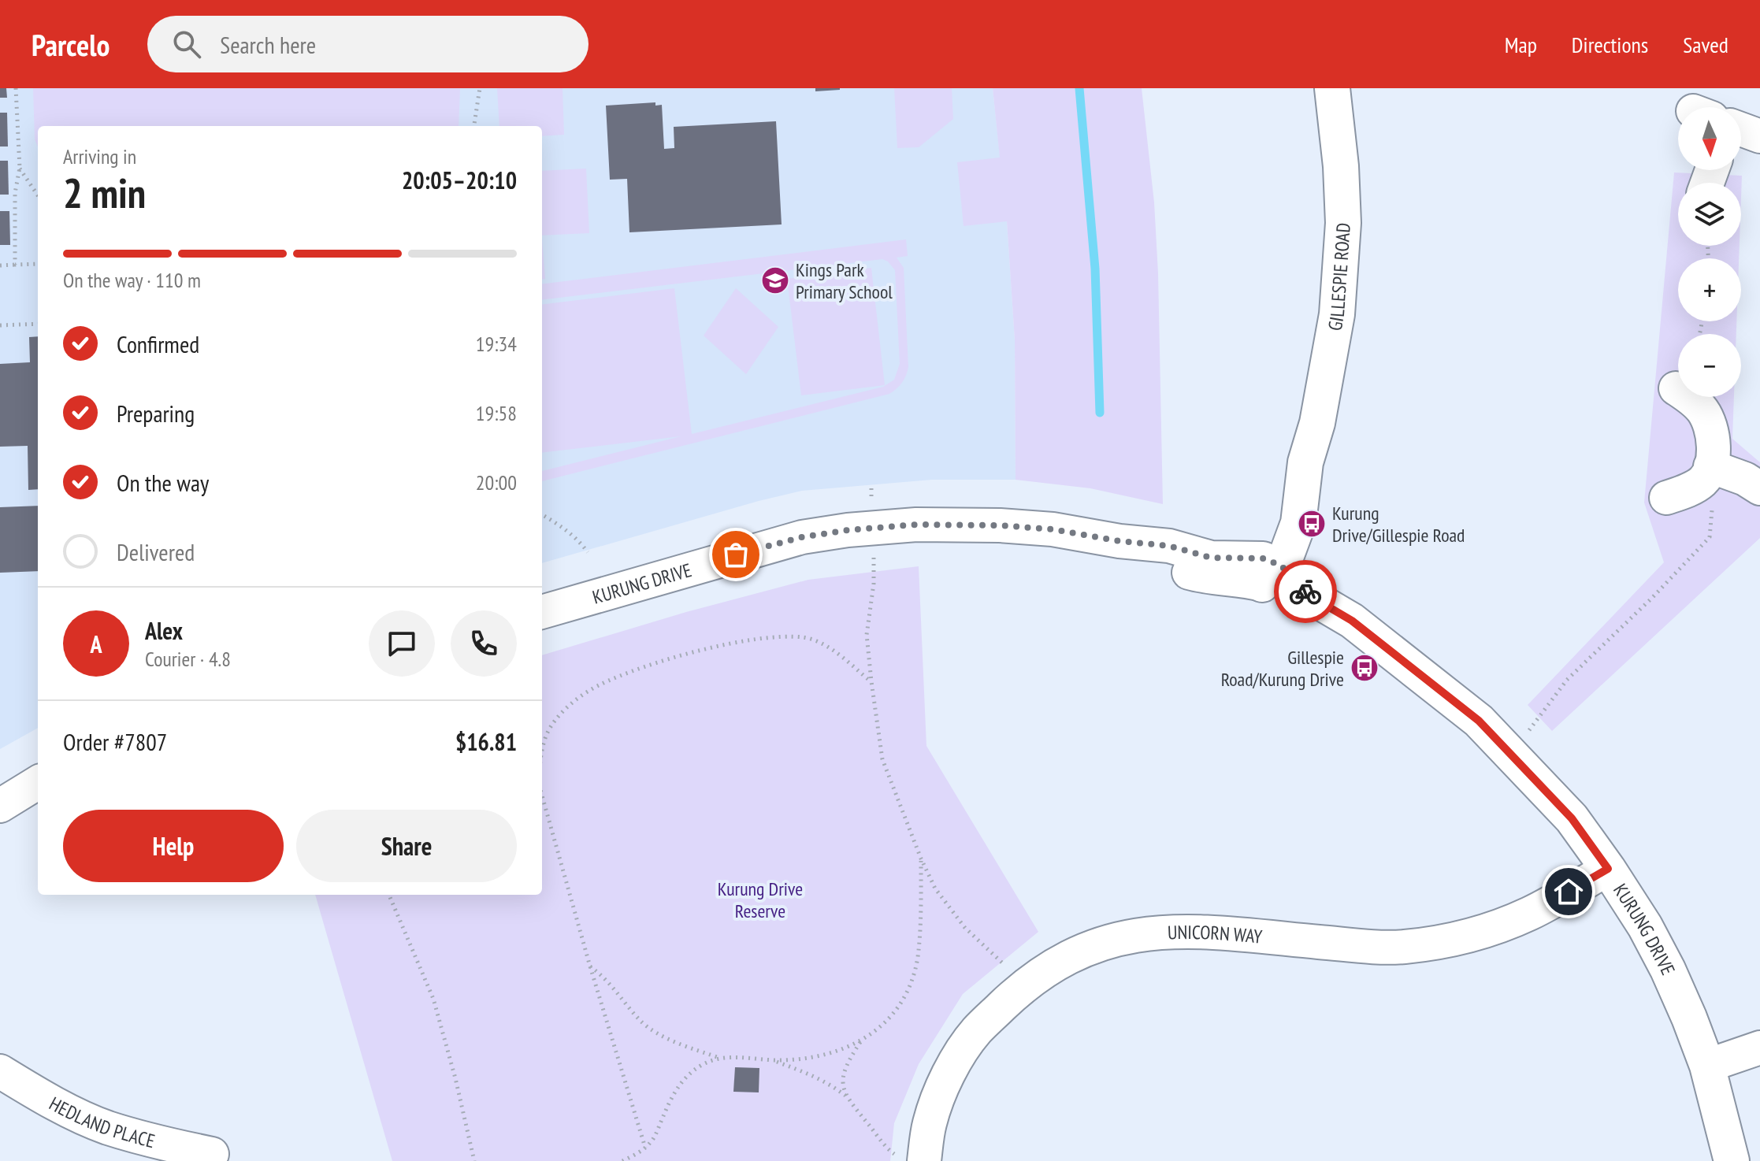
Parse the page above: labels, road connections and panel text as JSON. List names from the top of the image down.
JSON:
{
  "streets": {
    "street": [
      "GILLESPIE ROAD",
      "KURUNG DRIVE",
      "UNICORN WAY",
      "HEDLAND PLACE"
    ]
  },
  "crossings": [
    ["GILLESPIE ROAD", "KURUNG DRIVE"],
    ["KURUNG DRIVE", "UNICORN WAY"]
  ],
  "parks": ["Kurung Drive Reserve"],
  "places": {
    "school or university": ["Kings Park Primary School"],
    "bus stop": ["Kurung Drive/Gillespie Road", "Gillespie Road/Kurung Drive"]
  },
  "north": "bottom",
  "page": {
    "header": "Parcelo",
    "search": "Search here",
    "nav": ["Map", "Directions", "Saved"],
    "map_buttons": ["+", "−"],
    "heading": ["2 min", "Arriving in", "20:05–20:10"],
    "panel": [
      "Alex",
      "Courier · 4.8",
      "Order #7807",
      "$16.81"
    ],
    "bar": "On the way · 110 m",
    "list": [
      ["Confirmed", "19:34"],
      ["Preparing", "19:58"],
      ["On the way", "20:00"],
      "Delivered"
    ],
    "round": "A",
    "buttons": ["Help", "Share"]
  }
}
